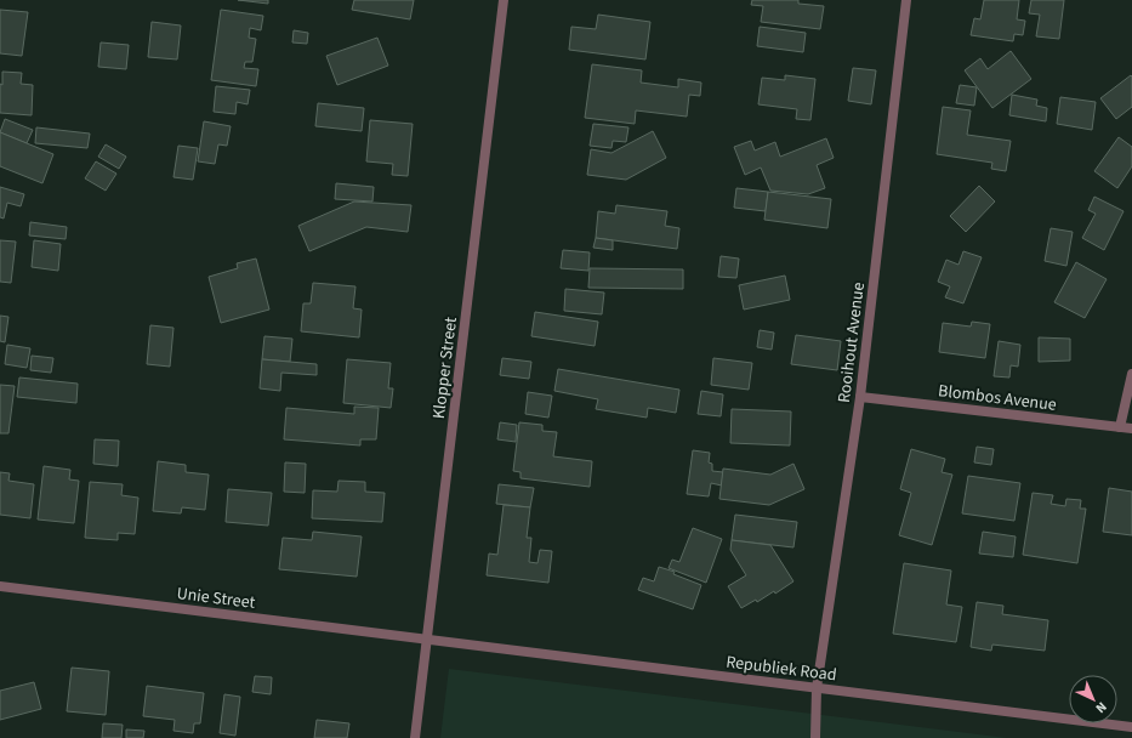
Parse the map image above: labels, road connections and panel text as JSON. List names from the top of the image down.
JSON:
{
  "streets": {
    "street": [
      "Rooihout Avenue",
      "Klopper Street",
      "Blombos Avenue",
      "Unie Street",
      "Republiek Road"
    ]
  },
  "crossings": [
    ["Rooihout Avenue", "Blombos Avenue"],
    ["Rooihout Avenue", "Republiek Road"],
    ["Klopper Street", "Unie Street"],
    ["Klopper Street", "Republiek Road"],
    ["Unie Street", "Republiek Road"]
  ],
  "north": "bottom right"
}
